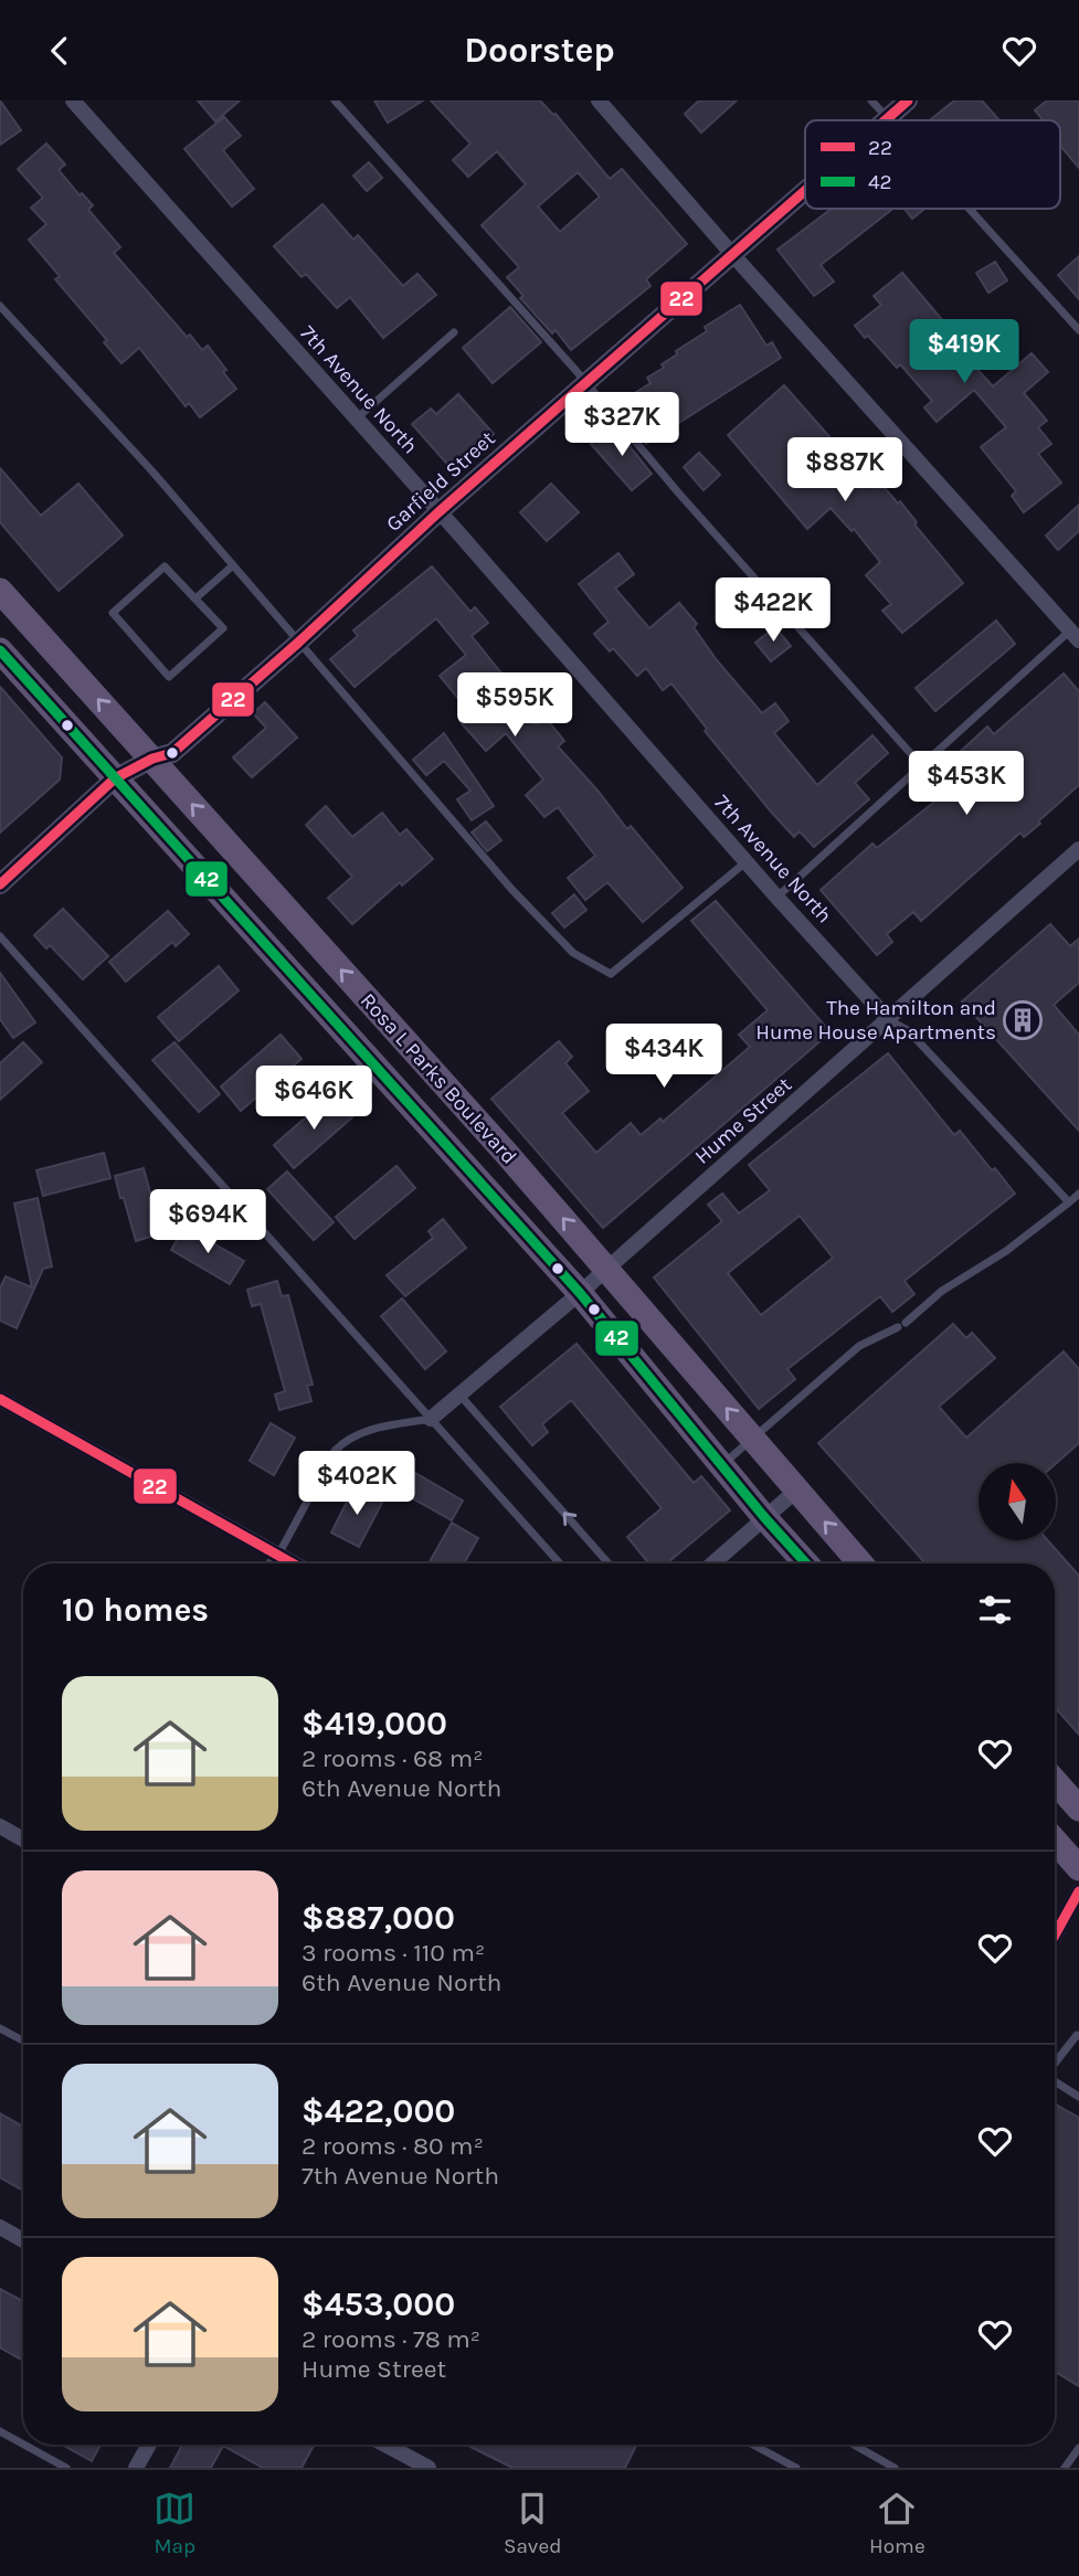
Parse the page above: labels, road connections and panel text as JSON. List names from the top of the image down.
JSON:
{
  "streets": {
    "main road": ["Rosa L Parks Boulevard"],
    "street": ["7th Avenue North", "Garfield Street", "Hume Street"]
  },
  "crossings": [
    ["7th Avenue North", "Garfield Street"],
    ["7th Avenue North", "Hume Street"],
    ["Garfield Street", "Rosa L Parks Boulevard"],
    ["Rosa L Parks Boulevard", "Hume Street"]
  ],
  "places": {
    "building": ["The Hamilton and Hume House Apartments"]
  },
  "lines": ["transit line 22", "transit line 42"],
  "legend": ["22", "42"],
  "north": "top",
  "page": {
    "header": "Doorstep",
    "price": [
      "$419K",
      "$327K",
      "$887K",
      "$422K",
      "$595K",
      "$453K",
      "$434K",
      "$646K",
      "$694K",
      "$402K"
    ],
    "heading": "10 homes",
    "list": [
      {
        "name": "$419,000",
        "note": "2 rooms · 68 m² · 6th Avenue North"
      },
      {
        "name": "$887,000",
        "note": "3 rooms · 110 m² · 6th Avenue North"
      },
      {
        "name": "$422,000",
        "note": "2 rooms · 80 m² · 7th Avenue North"
      },
      {
        "name": "$453,000",
        "note": "2 rooms · 78 m² · Hume Street"
      }
    ],
    "tabs": ["Map", "Saved", "Home"]
  }
}
